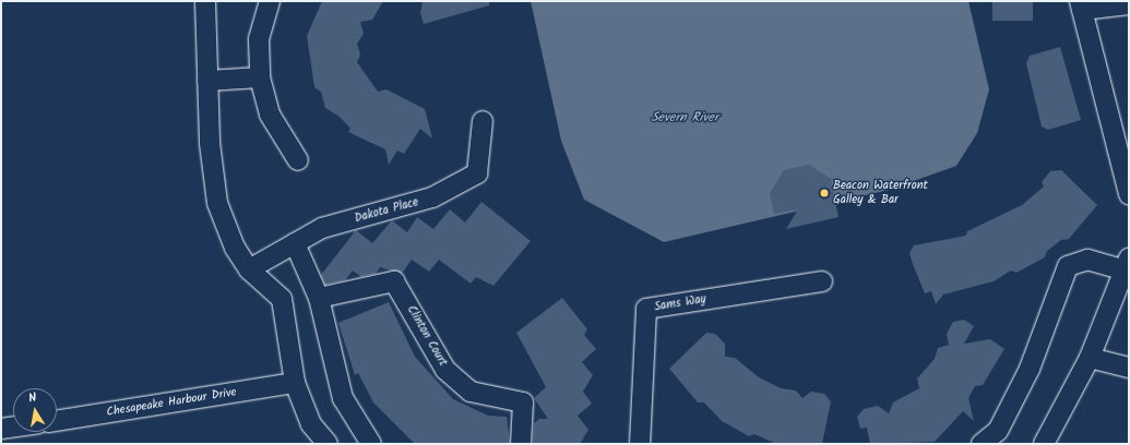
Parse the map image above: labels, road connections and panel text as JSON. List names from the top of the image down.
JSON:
{
  "streets": {
    "street": [
      "Dakota Place",
      "Sams Way",
      "Clinton Court",
      "Chesapeake Harbour Drive"
    ]
  },
  "water": ["Severn River"],
  "places": ["Beacon Waterfront Galley & Bar"],
  "north": "top"
}
